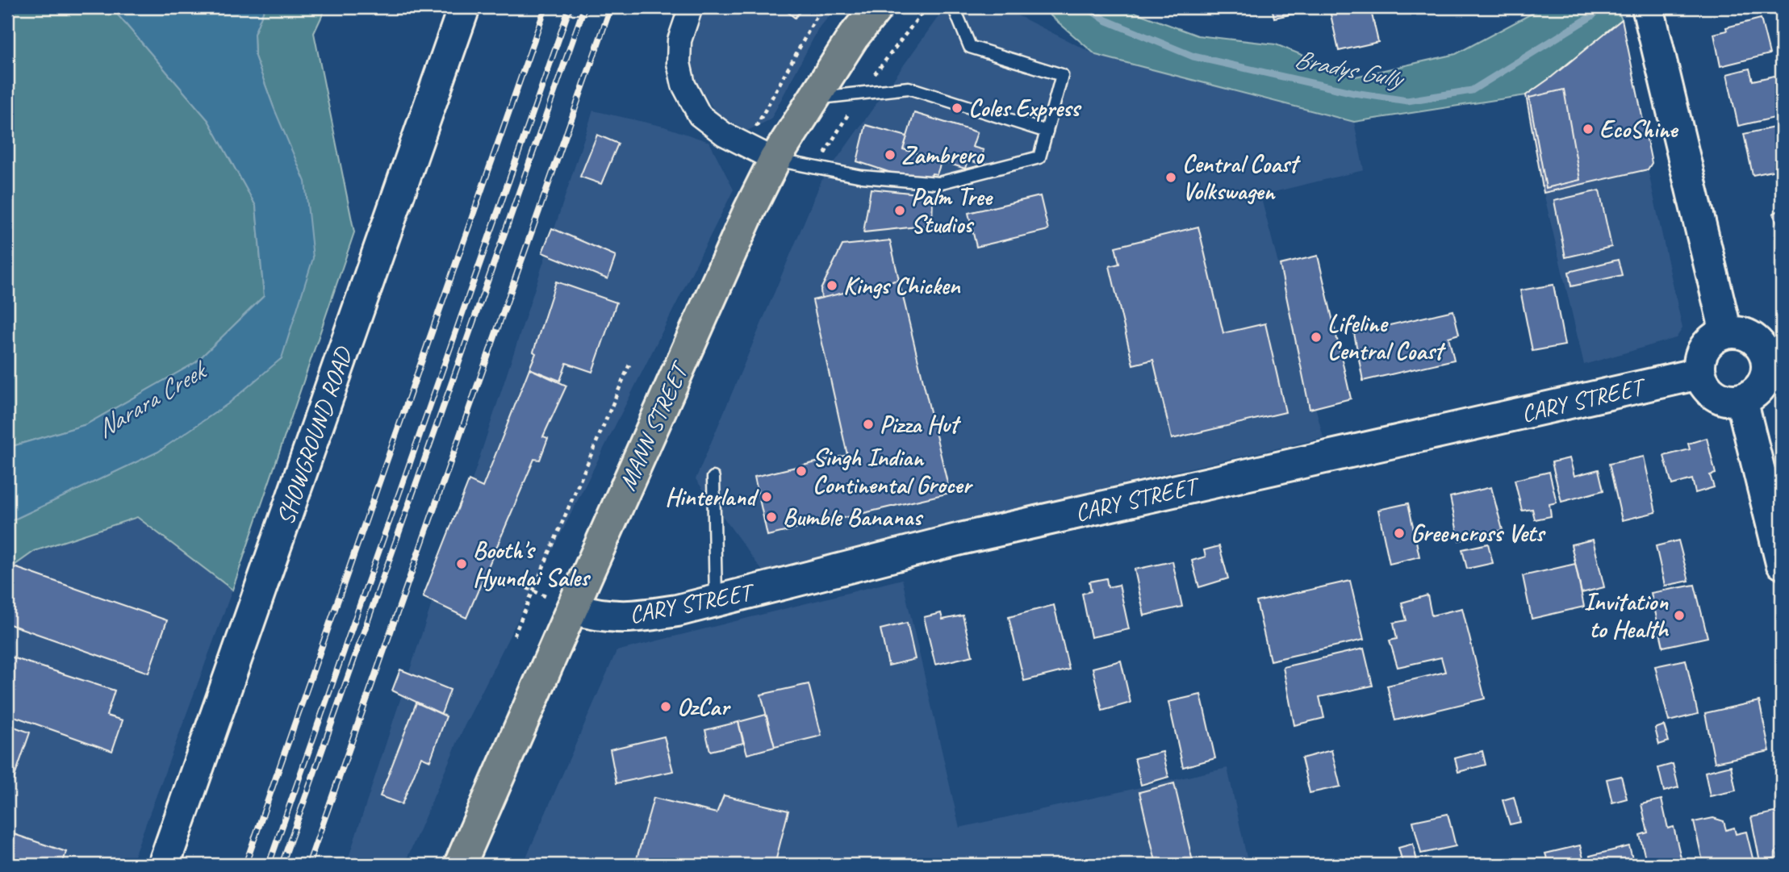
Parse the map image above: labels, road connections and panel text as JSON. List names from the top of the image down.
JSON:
{
  "streets": {
    "main road": ["MANN STREET"],
    "street": ["CARY STREET", "SHOWGROUND ROAD"]
  },
  "crossings": [
    ["CARY STREET", "MANN STREET"]
  ],
  "water": ["Bradys Gully", "Narara Creek"],
  "places": [
    "Coles Express",
    "EcoShine",
    "Zambrero",
    "Central Coast Volkswagen",
    "Palm Tree Studios",
    "Kings Chicken",
    "Lifeline Central Coast",
    "Pizza Hut",
    "Singh Indian Continental Grocer",
    "Hinterland",
    "Bumble Bananas",
    "Greencross Vets",
    "Booth's Hyundai Sales",
    "Invitation to Health",
    "OzCar"
  ]
}
